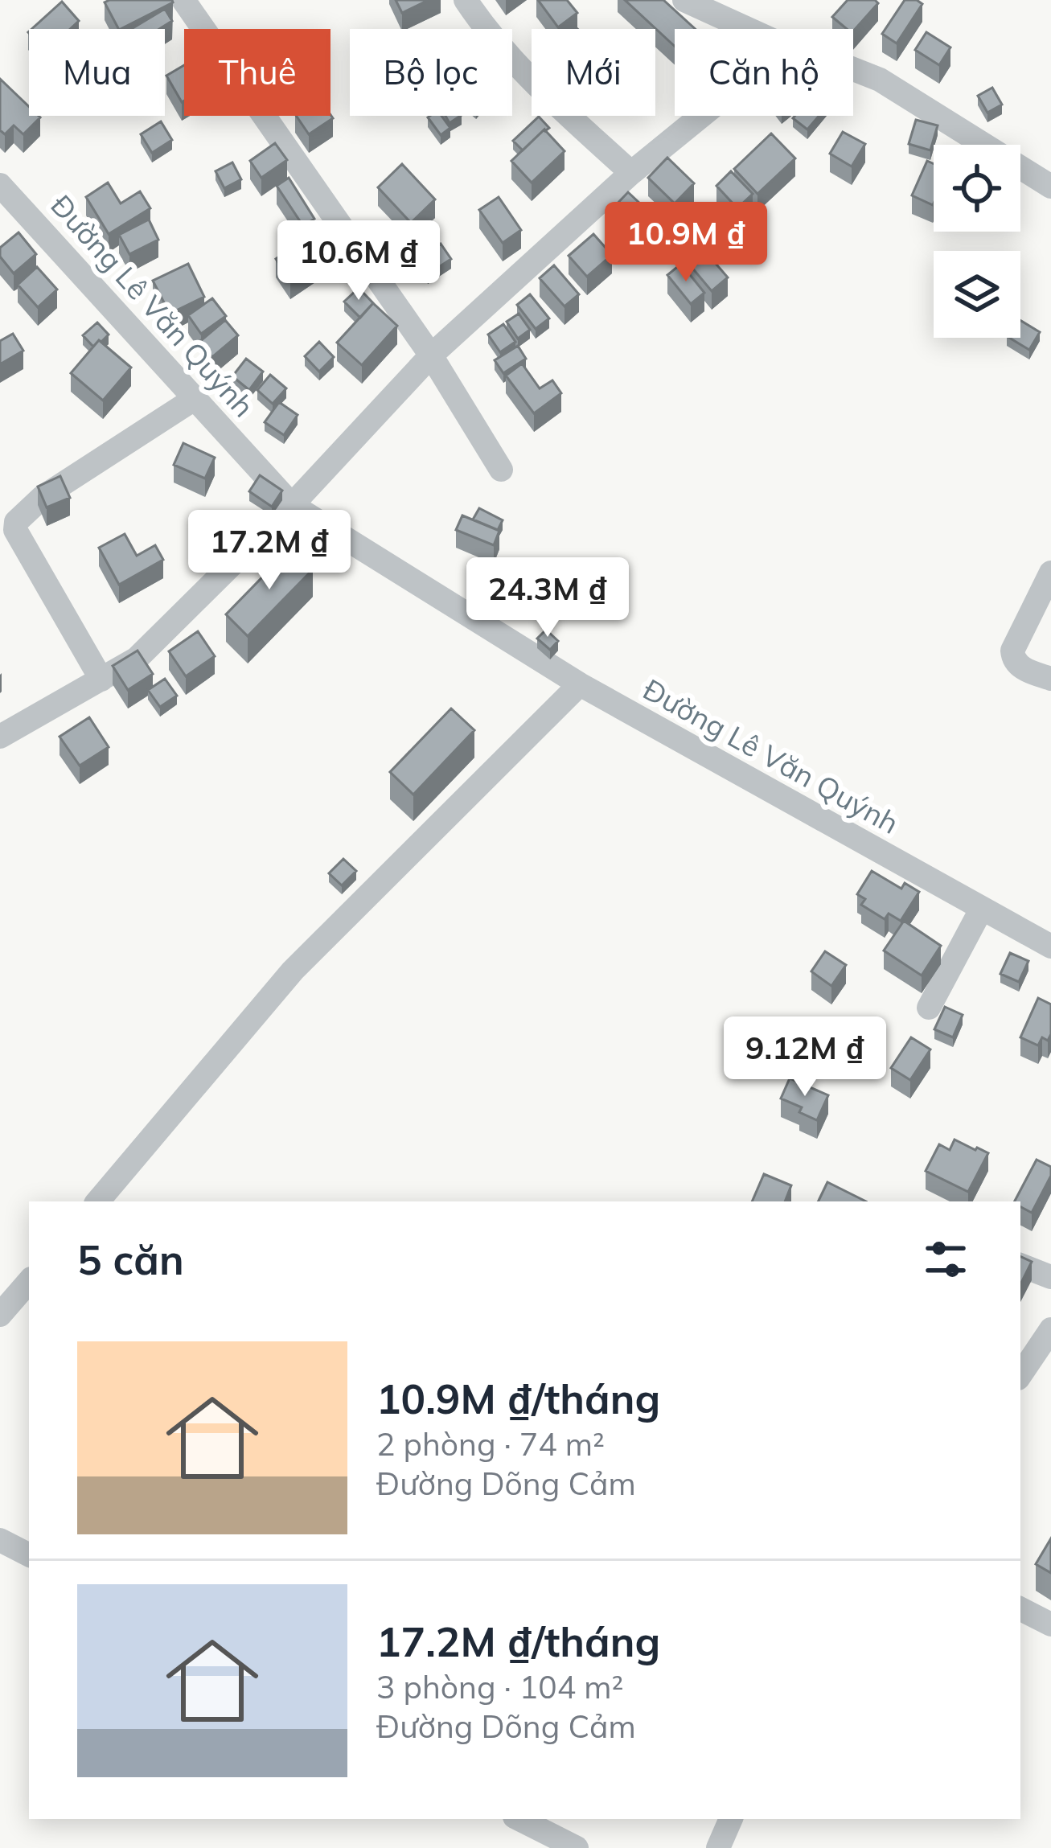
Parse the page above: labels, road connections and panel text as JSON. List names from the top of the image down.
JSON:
{
  "streets": {
    "street": ["Đường Lê Văn Quýnh"]
  },
  "page": {
    "chip": [
      "Mua",
      "Thuê",
      "Bộ lọc",
      "Mới",
      "Căn hộ"
    ],
    "price": [
      "10.9M ₫",
      "10.6M ₫",
      "17.2M ₫",
      "24.3M ₫",
      "9.12M ₫"
    ],
    "heading": "5 căn",
    "list": [
      {
        "name": "10.9M ₫/tháng",
        "note": "2 phòng · 74 m² · Đường Dõng Cảm"
      },
      {
        "name": "17.2M ₫/tháng",
        "note": "3 phòng · 104 m² · Đường Dõng Cảm"
      }
    ]
  }
}
